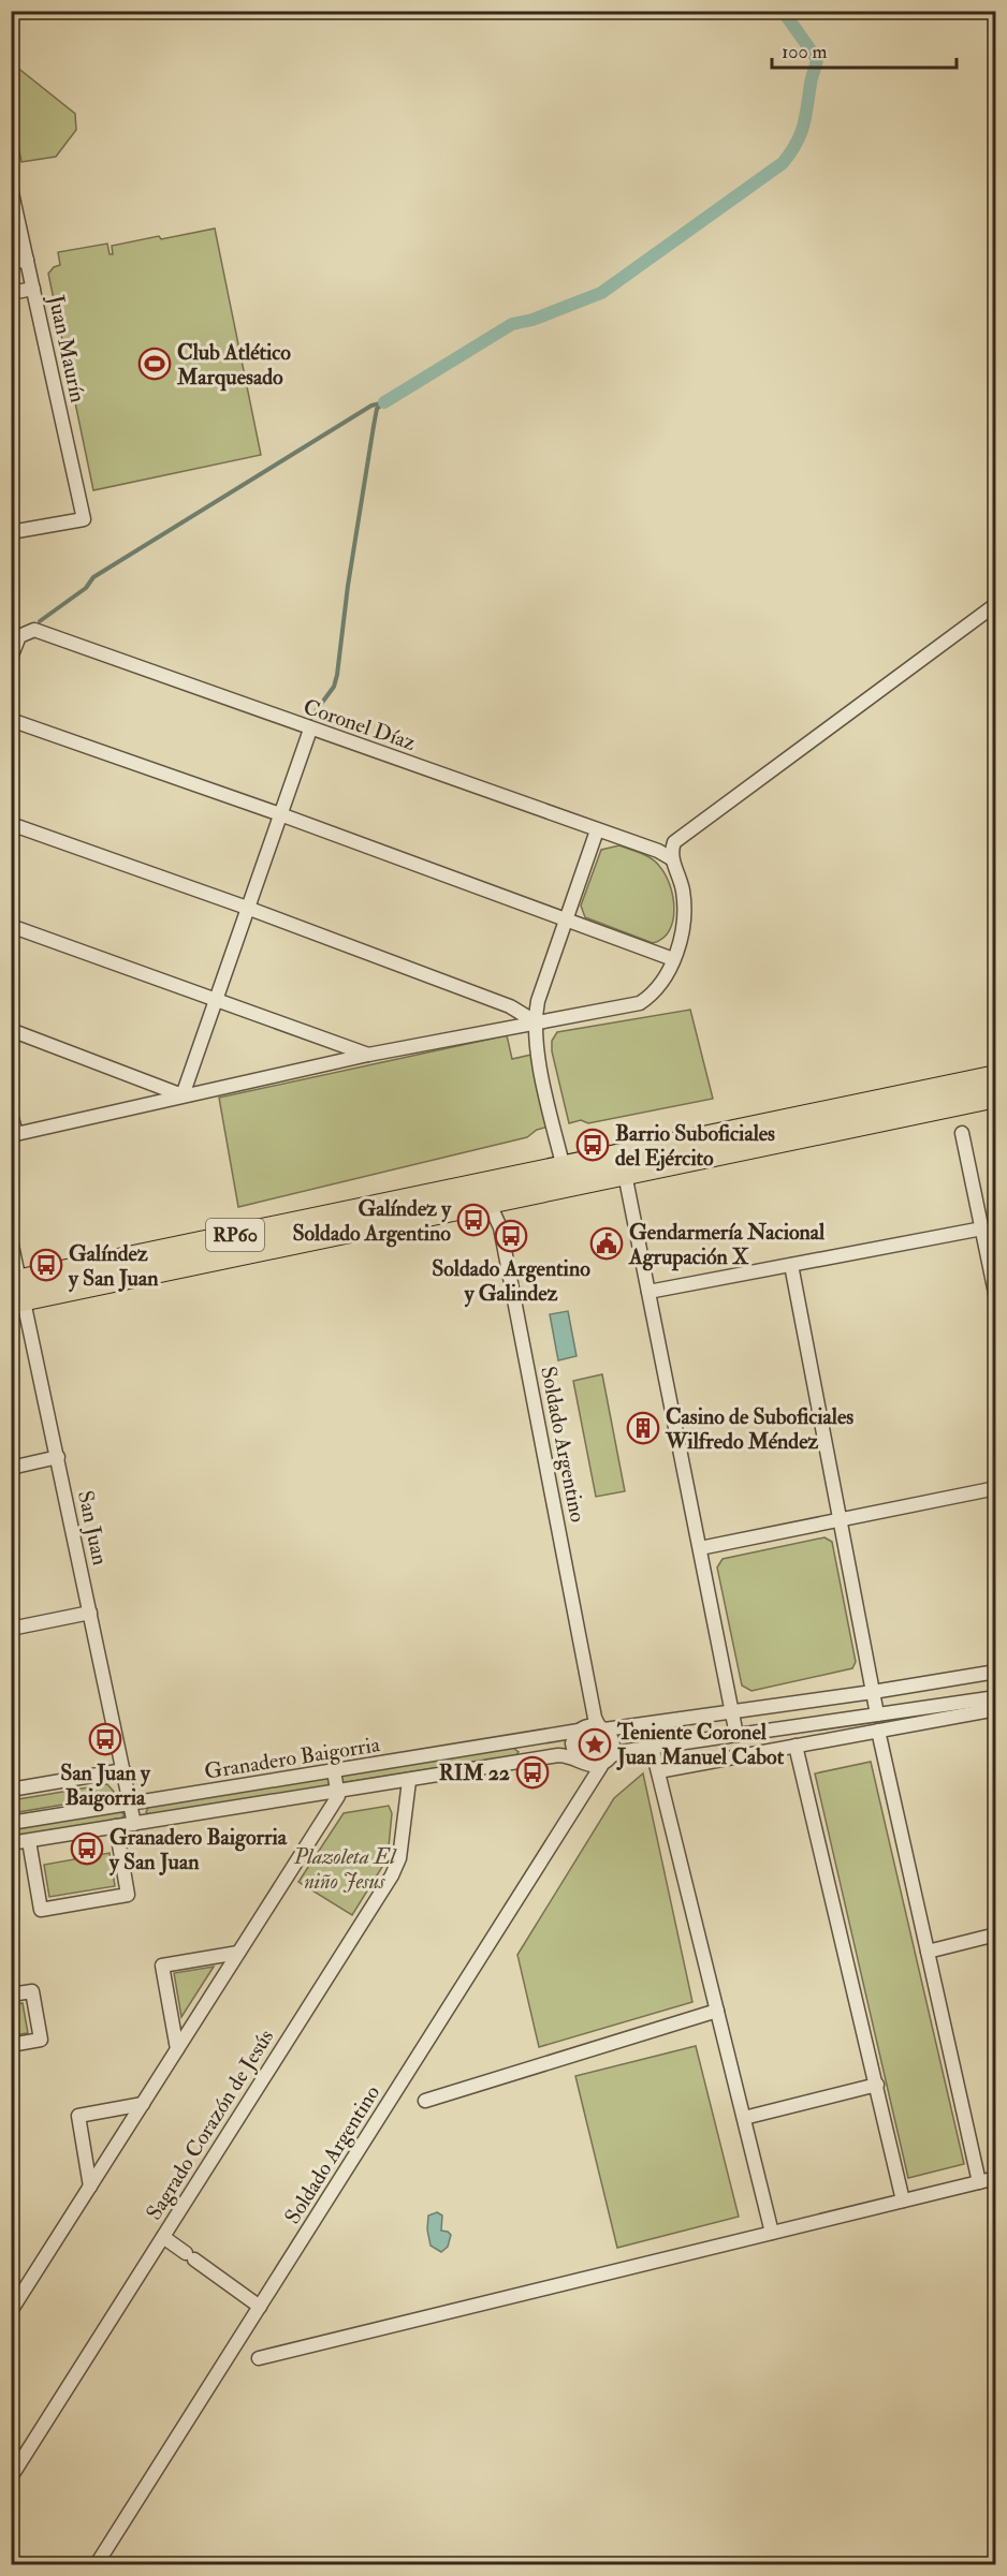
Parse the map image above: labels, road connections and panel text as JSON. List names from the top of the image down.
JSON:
{
  "streets": {
    "main road": ["RP60"],
    "street": [
      "Juan Maurín",
      "Coronel Díaz",
      "Soldado Argentino",
      "San Juan",
      "Granadero Baigorria",
      "Sagrado Corazón de Jesús"
    ]
  },
  "crossings": [
    ["RP60", "Soldado Argentino"],
    ["RP60", "San Juan"],
    ["Soldado Argentino", "Granadero Baigorria"],
    ["San Juan", "Granadero Baigorria"],
    ["Granadero Baigorria", "Sagrado Corazón de Jesús"]
  ],
  "parks": ["Plazoleta El niño Jesus"],
  "places": {
    "sports": ["Club Atlético Marquesado"],
    "bus stop": [
      "Barrio Suboficiales del Ejército",
      "Galíndez y Soldado Argentino",
      "Soldado Argentino y Galindez",
      "Galíndez y San Juan",
      "San Juan y Baigorria",
      "RIM 22",
      "Granadero Baigorria y San Juan"
    ],
    "public building": ["Gendarmería Nacional Agrupación X"],
    "building": ["Casino de Suboficiales Wilfredo Méndez"],
    "place": ["Teniente Coronel Juan Manuel Cabot"]
  },
  "scale_bar": "100 m"
}
